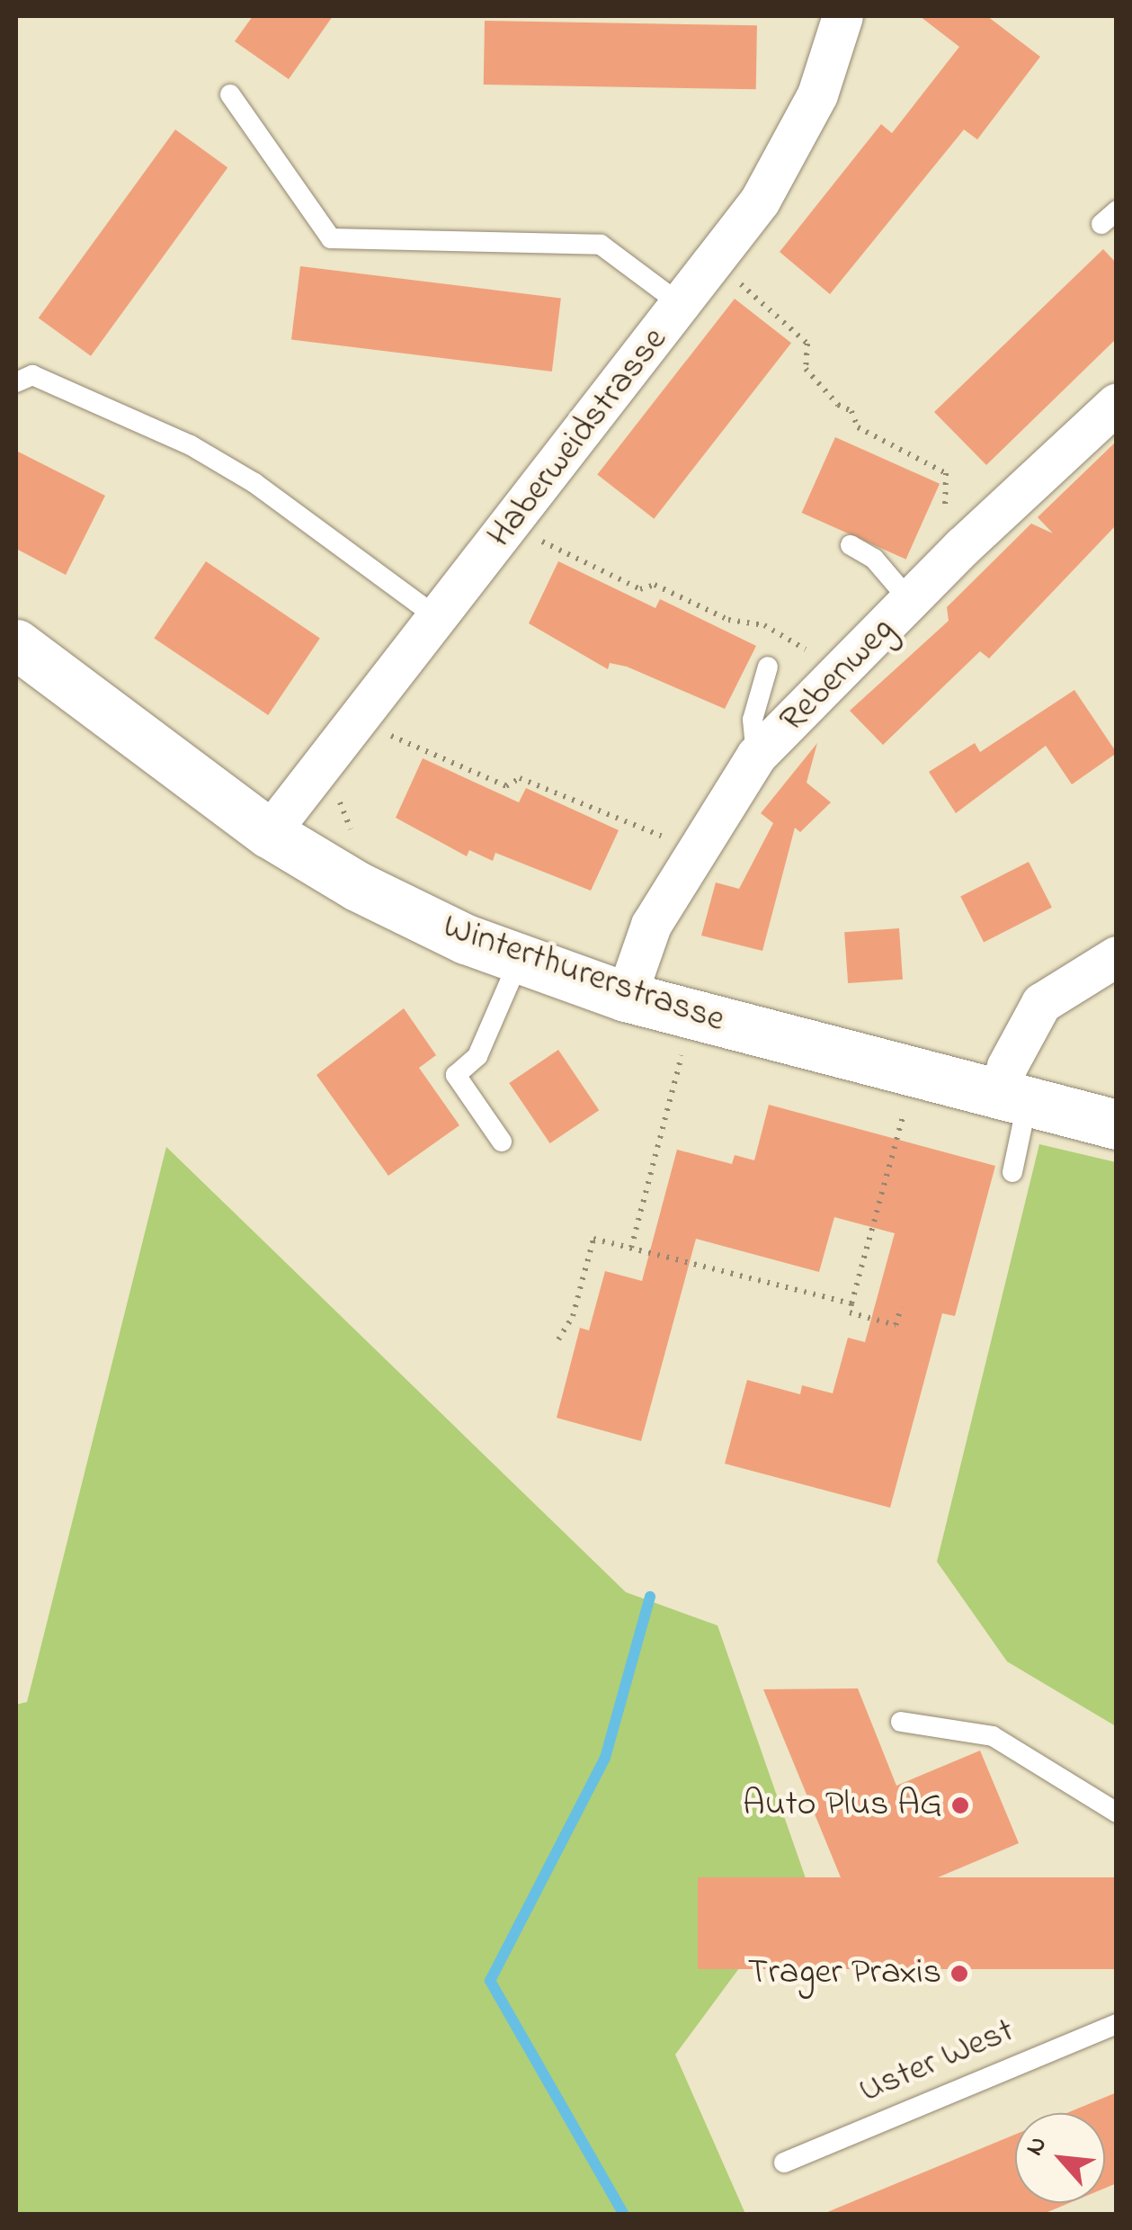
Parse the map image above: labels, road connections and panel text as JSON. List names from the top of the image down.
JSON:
{
  "streets": {
    "main road": ["Winterthurerstrasse"],
    "street": ["Haberweidstrasse", "Rebenweg"],
    "lane": ["Uster West"]
  },
  "crossings": [
    ["Haberweidstrasse", "Winterthurerstrasse"],
    ["Rebenweg", "Winterthurerstrasse"]
  ],
  "places": ["Auto Plus AG", "Trager Praxis"],
  "north": "top left"
}
